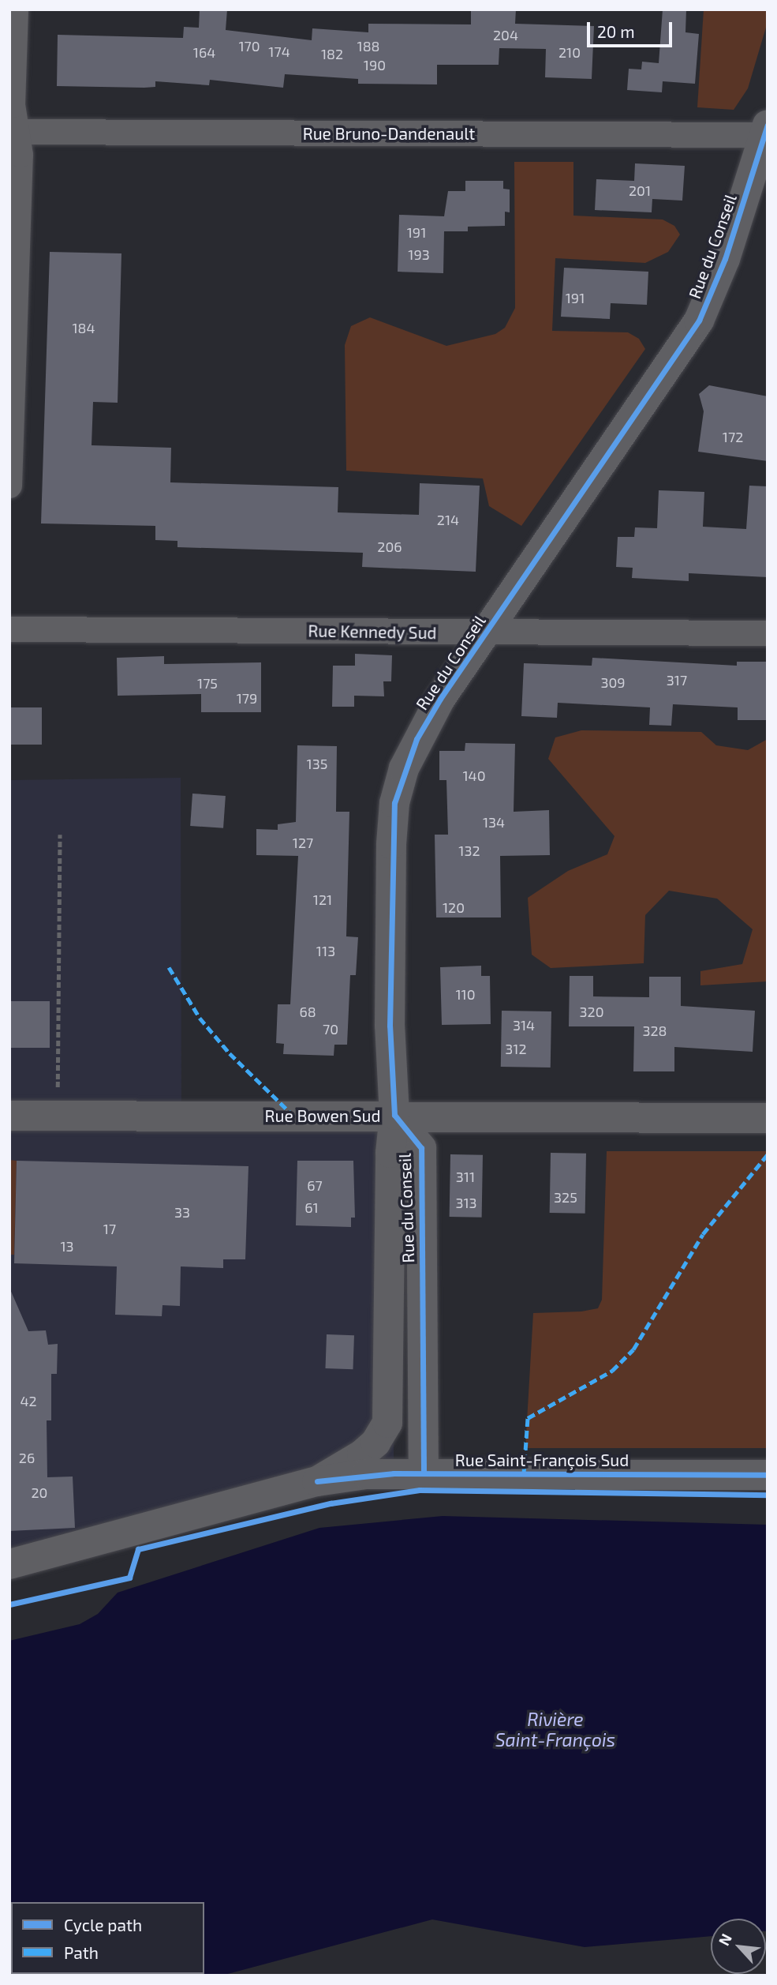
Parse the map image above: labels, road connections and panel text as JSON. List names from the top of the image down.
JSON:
{
  "streets": {
    "street": [
      "Rue Bruno-Dandenault",
      "Rue du Conseil",
      "Rue Kennedy Sud",
      "Rue Bowen Sud",
      "Rue Saint-François Sud"
    ]
  },
  "crossings": [
    ["Rue Bruno-Dandenault", "Rue du Conseil"],
    ["Rue du Conseil", "Rue Kennedy Sud"],
    ["Rue du Conseil", "Rue Bowen Sud"],
    ["Rue du Conseil", "Rue Saint-François Sud"]
  ],
  "water": ["Rivière Saint-François"],
  "house_numbers": [
    "204",
    "170",
    "188",
    "174",
    "164",
    "210",
    "182",
    "190",
    "201",
    "191",
    "193",
    "191",
    "184",
    "172",
    "214",
    "206",
    "317",
    "309",
    "175",
    "179",
    "135",
    "140",
    "134",
    "127",
    "132",
    "121",
    "120",
    "113",
    "110",
    "68",
    "320",
    "314",
    "70",
    "328",
    "312",
    "311",
    "67",
    "325",
    "313",
    "61",
    "33",
    "17",
    "13",
    "42",
    "26",
    "20"
  ],
  "legend": ["Cycle path", "Path"],
  "scale_bar": "20 m",
  "north": "top left"
}
